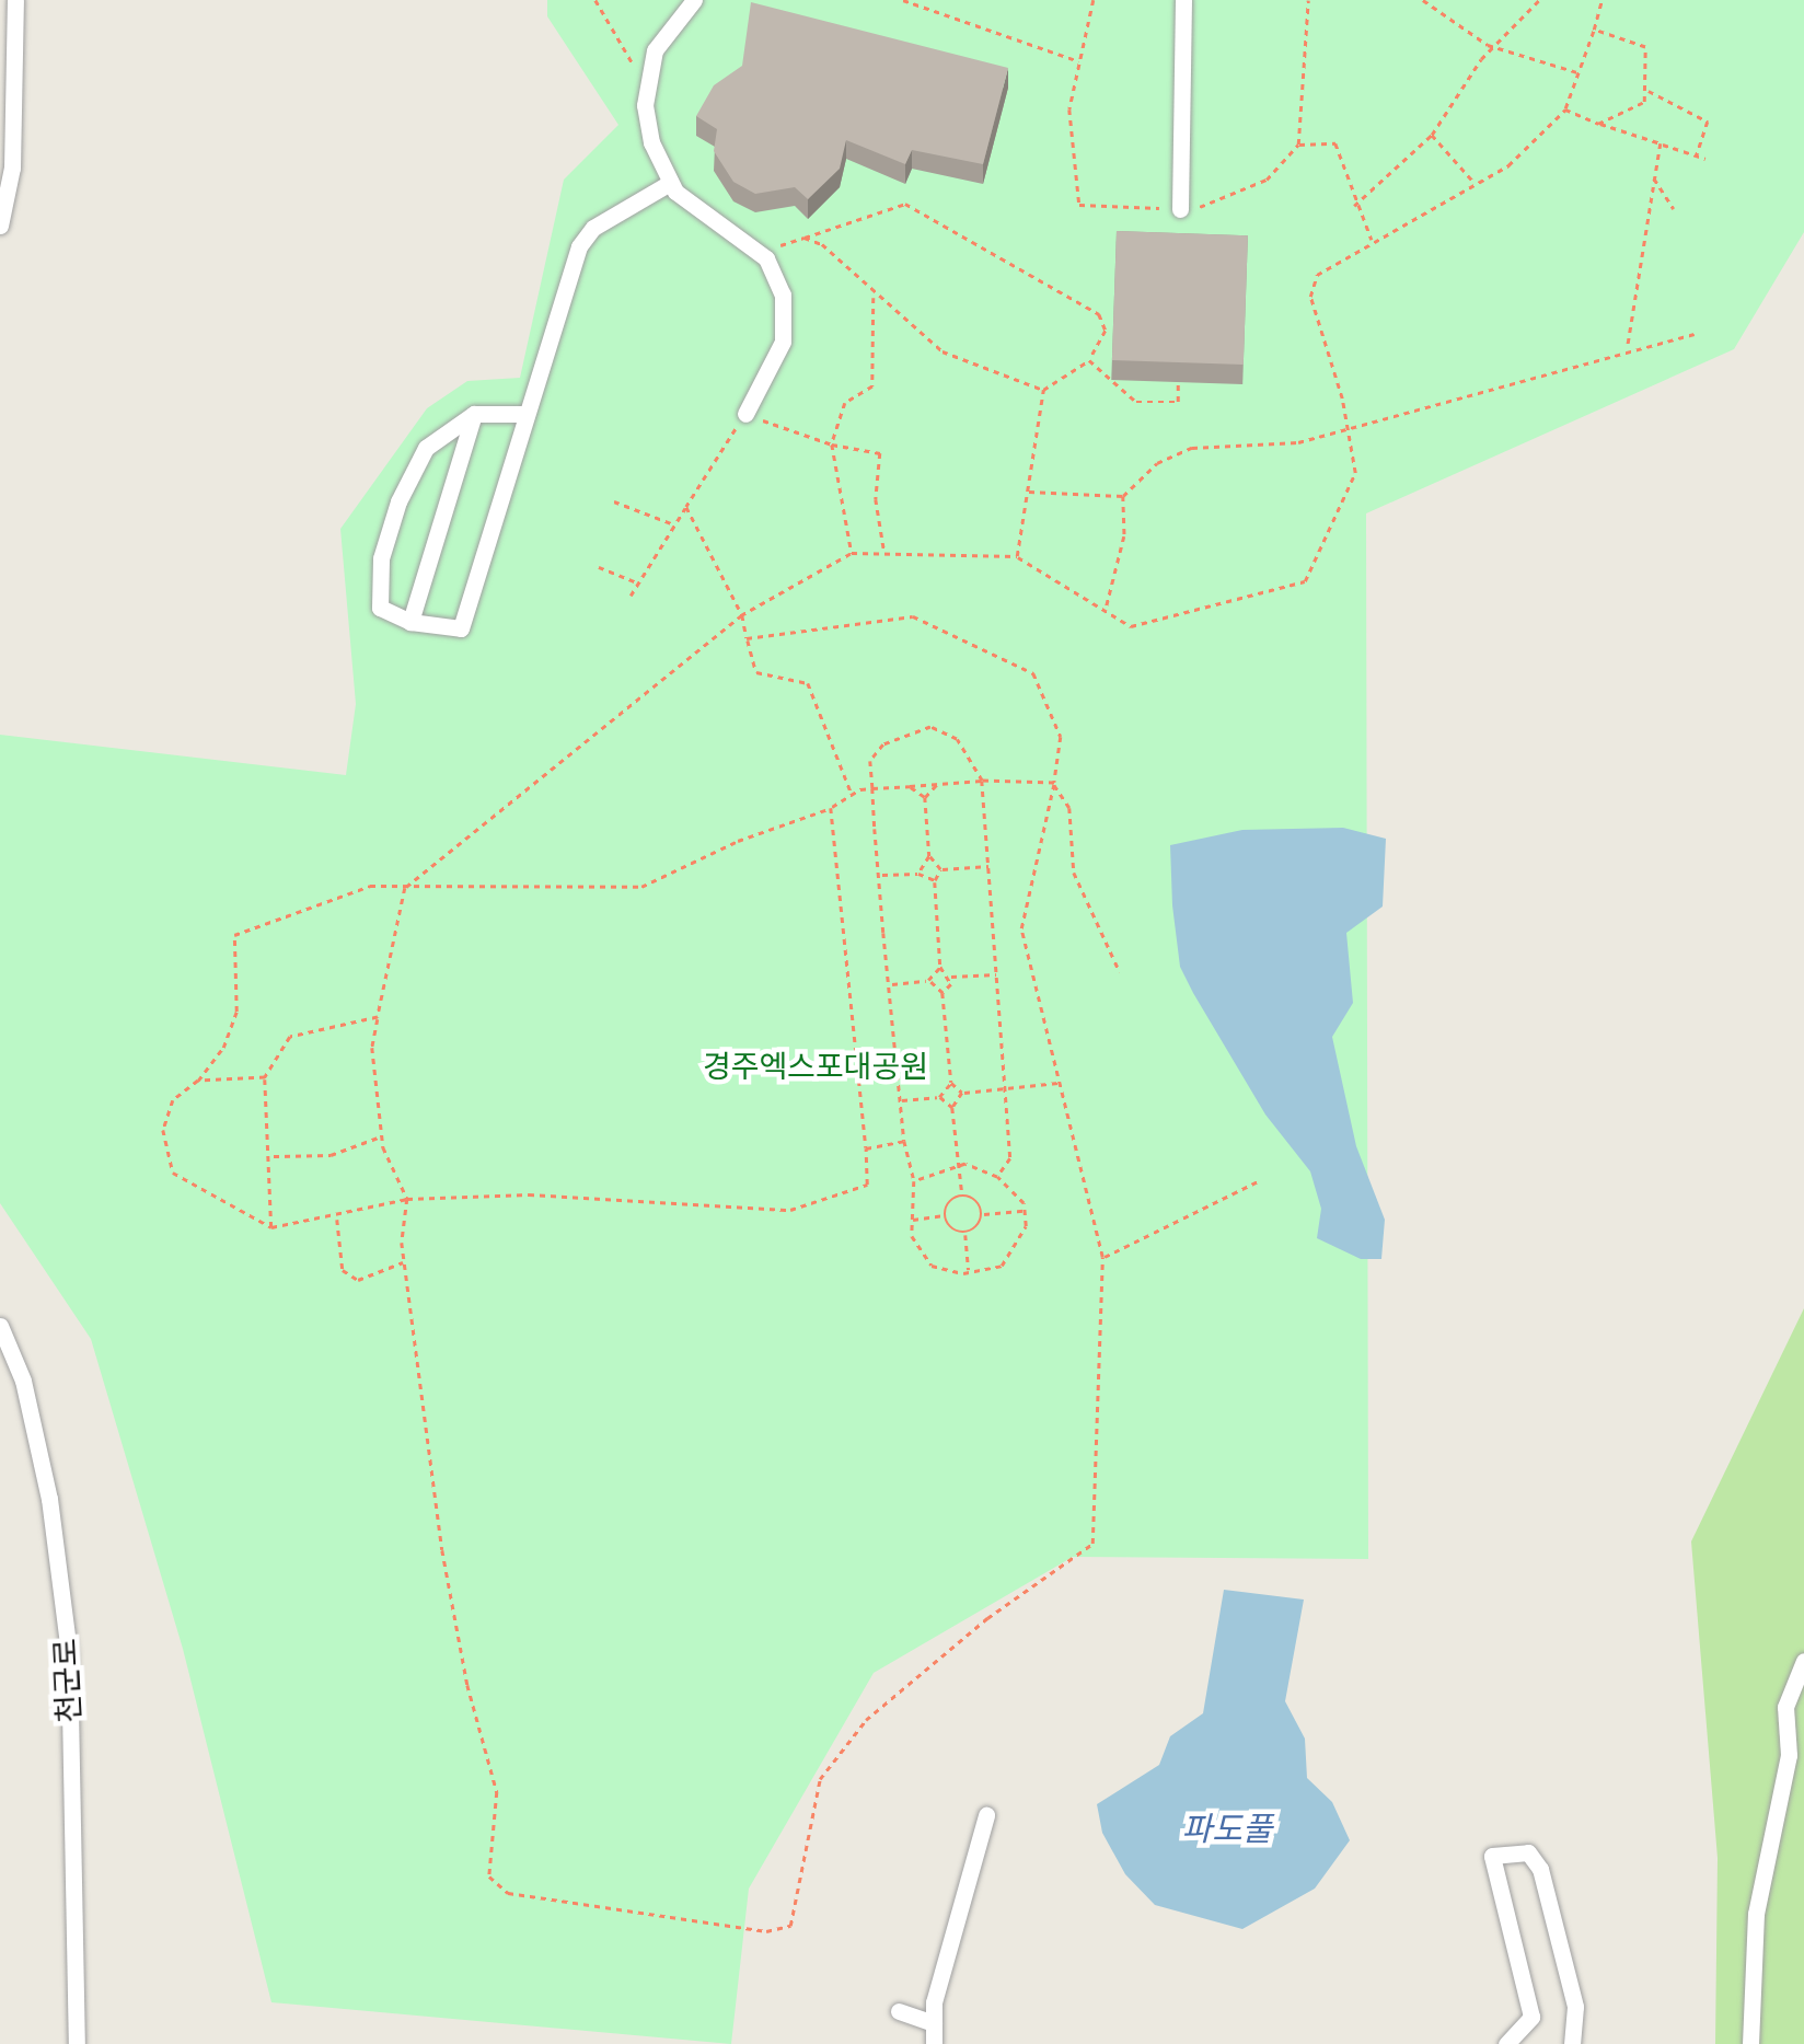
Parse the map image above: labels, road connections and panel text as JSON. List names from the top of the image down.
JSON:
{
  "streets": {
    "street": ["천군로"]
  },
  "water": ["파도풀"],
  "parks": ["경주엑스포대공원"]
}
